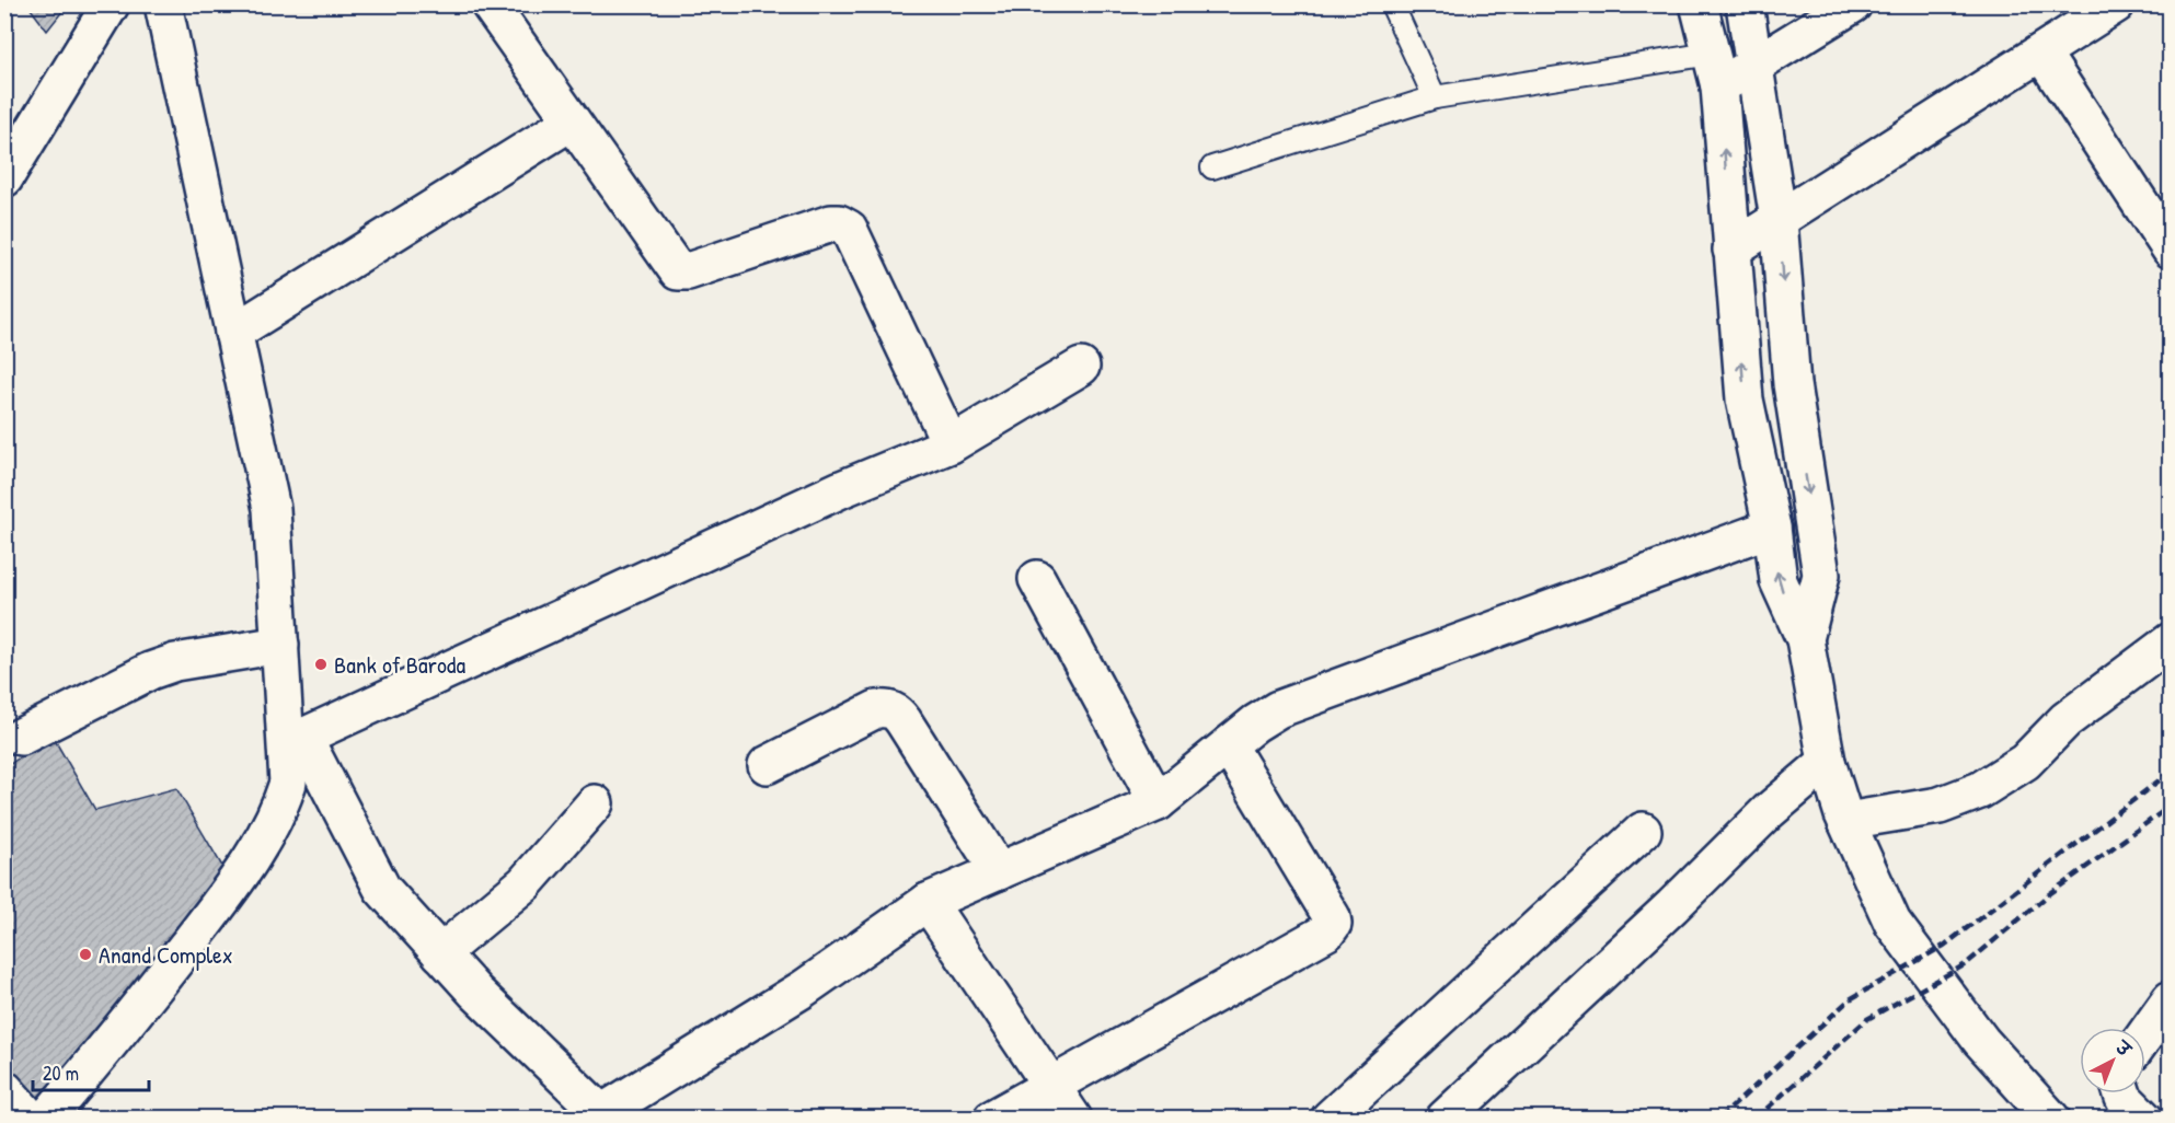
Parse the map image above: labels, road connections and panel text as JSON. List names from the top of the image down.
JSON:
{
  "places": ["Bank of Baroda", "Anand Complex"],
  "scale_bar": "20 m",
  "north": "top right"
}
